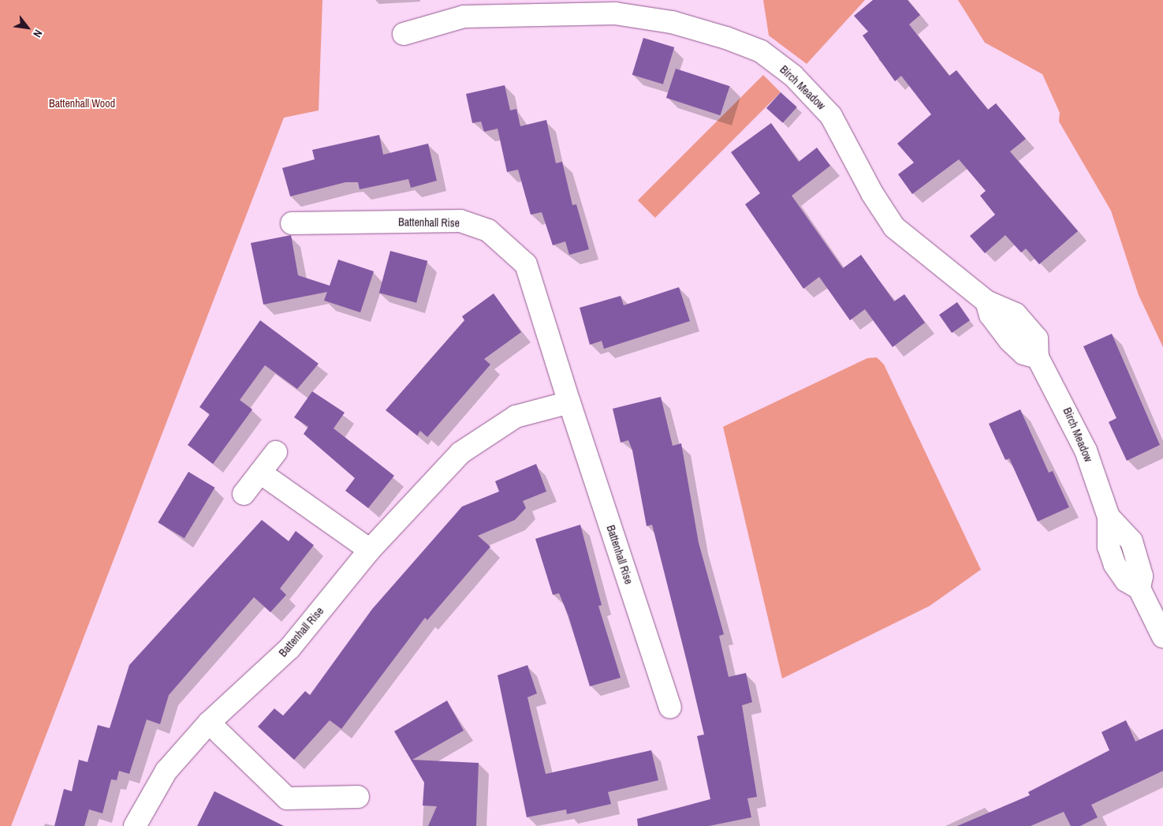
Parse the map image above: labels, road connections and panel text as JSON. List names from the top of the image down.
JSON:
{
  "streets": {
    "street": ["Birch Meadow", "Battenhall Rise"]
  },
  "parks": ["Battenhall Wood"],
  "north": "bottom right"
}
